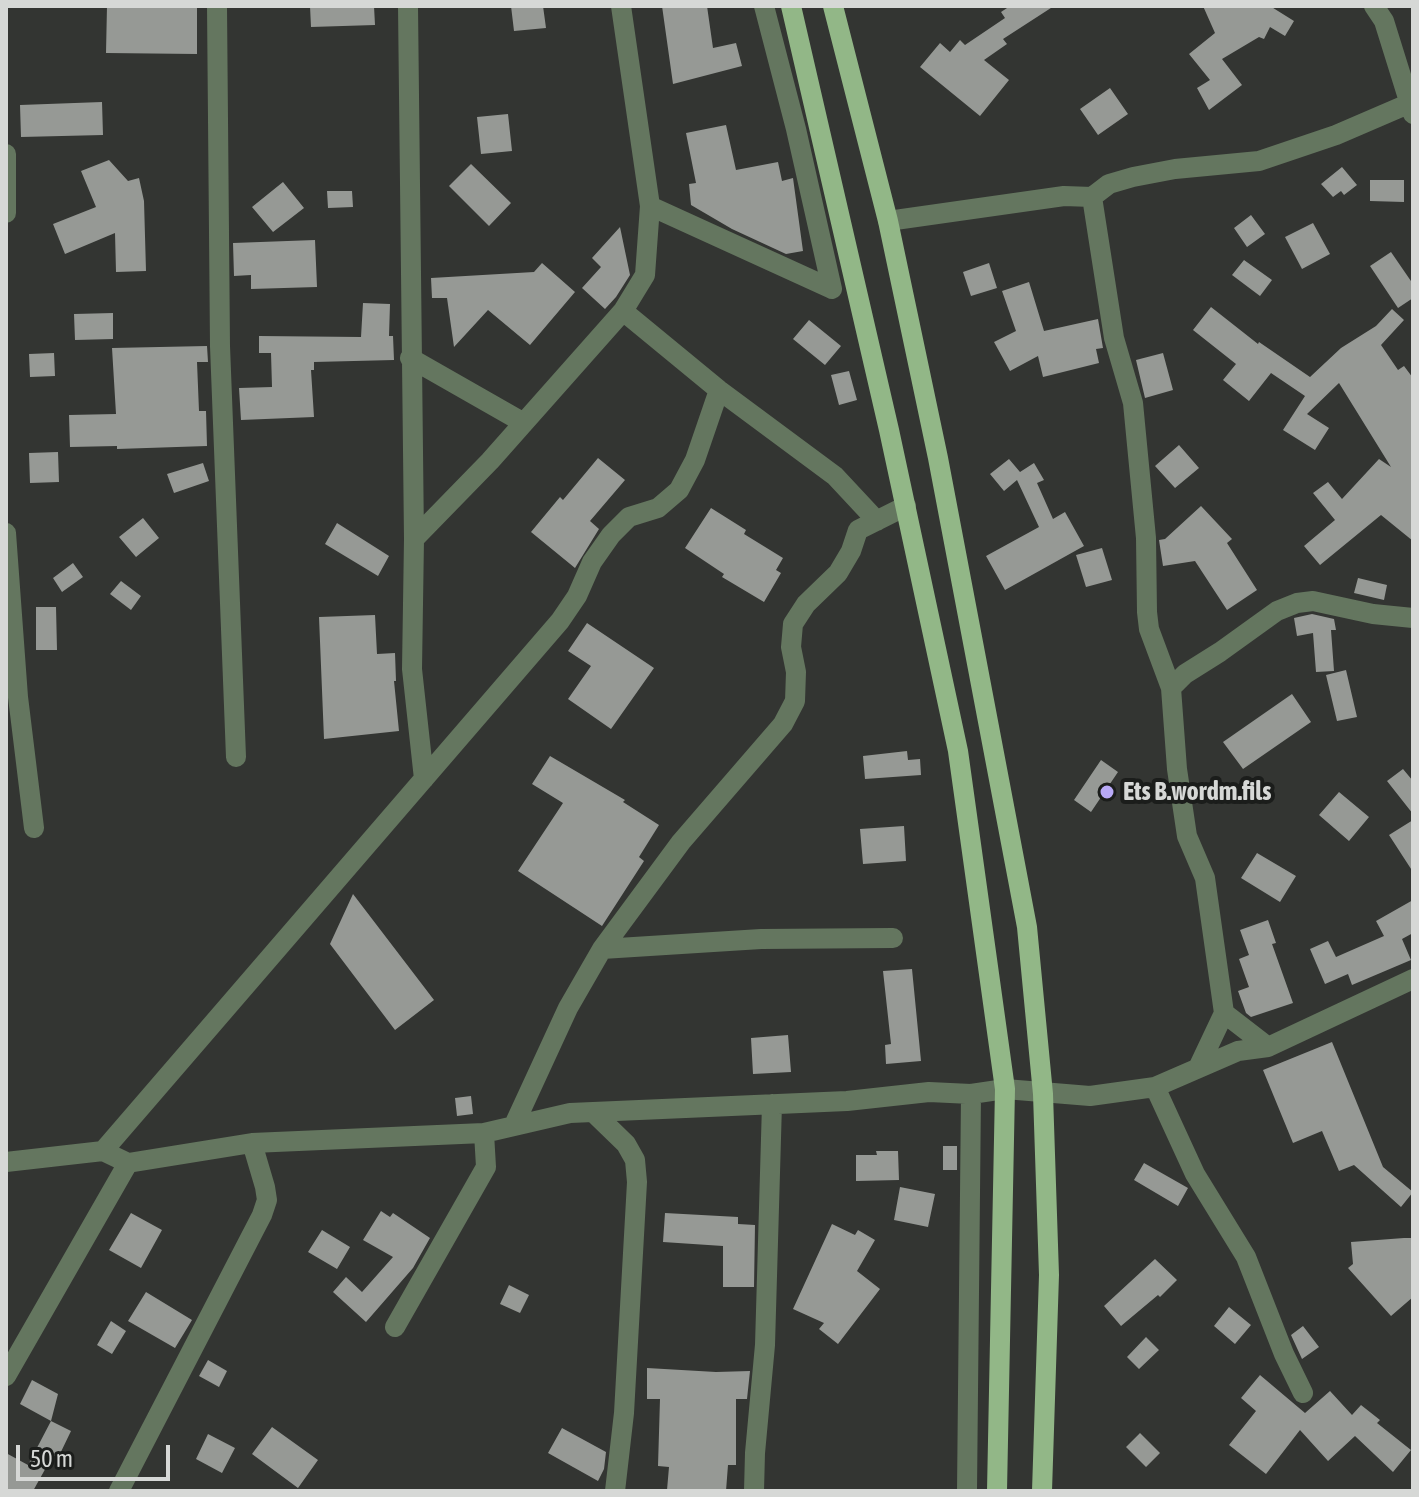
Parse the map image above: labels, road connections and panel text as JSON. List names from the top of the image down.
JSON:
{
  "places": ["Ets B.wordm.fils"],
  "scale_bar": "50 m"
}
